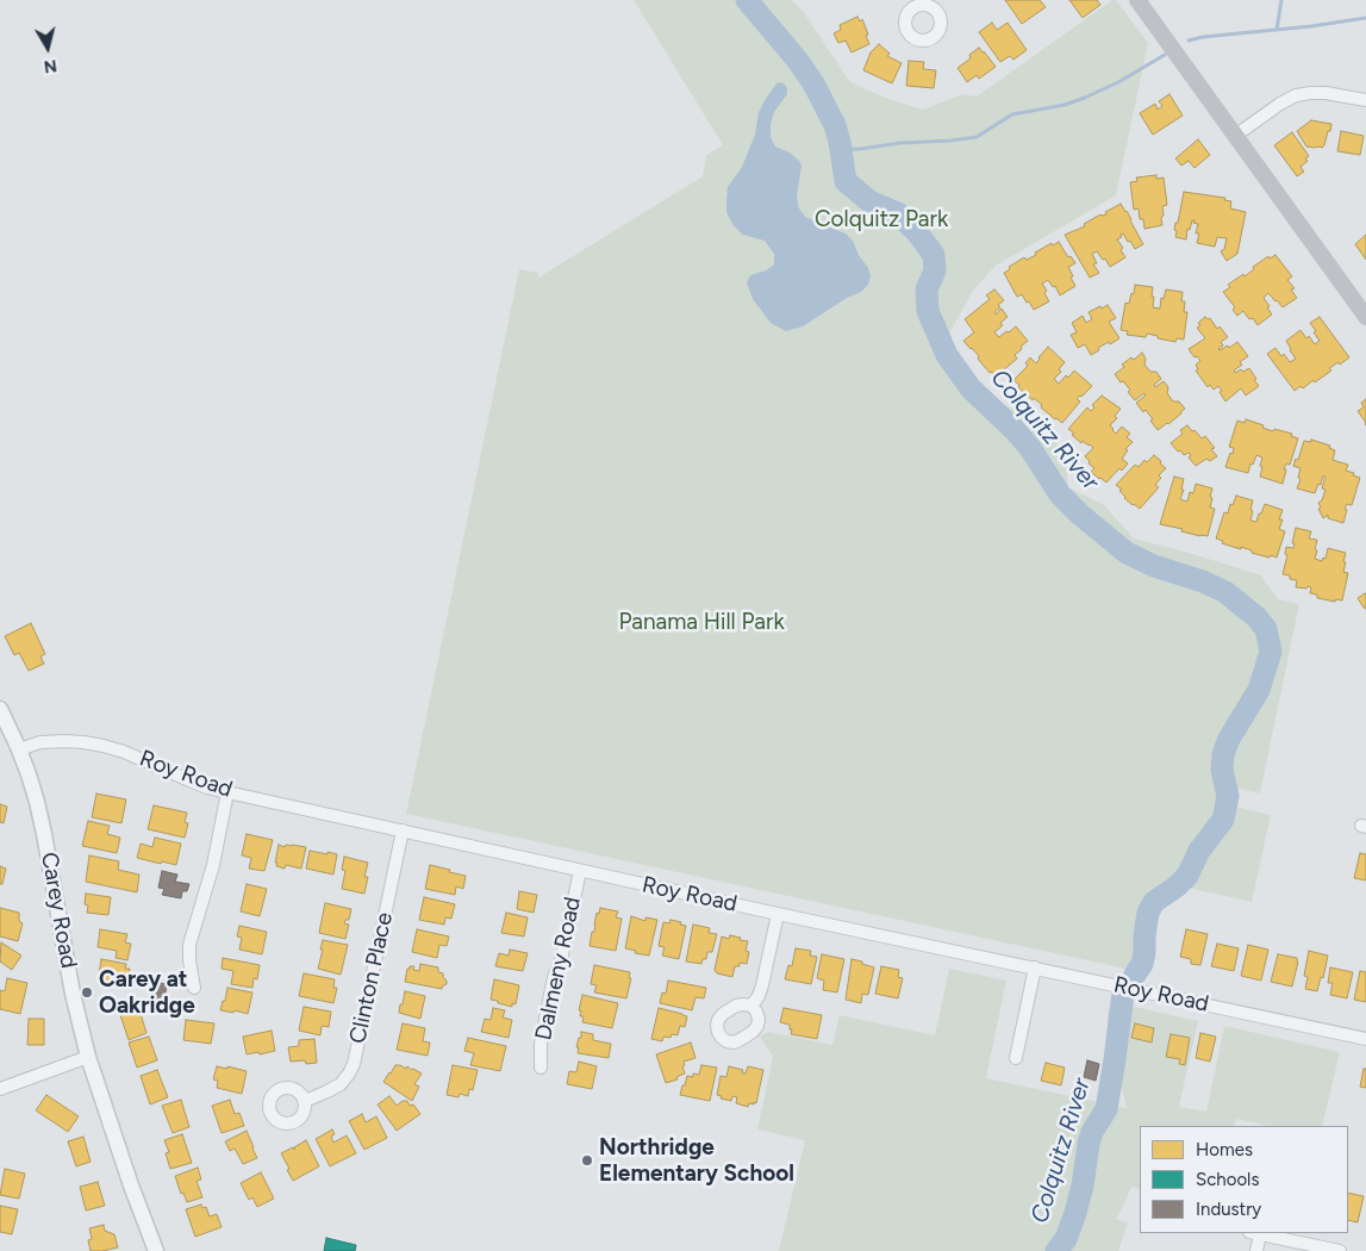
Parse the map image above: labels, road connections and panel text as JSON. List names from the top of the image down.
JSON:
{
  "streets": {
    "street": [
      "Roy Road",
      "Carey Road",
      "Dalmeny Road",
      "Clinton Place"
    ]
  },
  "crossings": [
    ["Roy Road", "Carey Road"],
    ["Roy Road", "Dalmeny Road"],
    ["Roy Road", "Clinton Place"]
  ],
  "water": ["Colquitz River"],
  "parks": ["Colquitz Park", "Panama Hill Park"],
  "places": ["Carey at Oakridge", "Northridge Elementary School"],
  "legend": ["Homes", "Schools", "Industry"],
  "north": "bottom"
}
